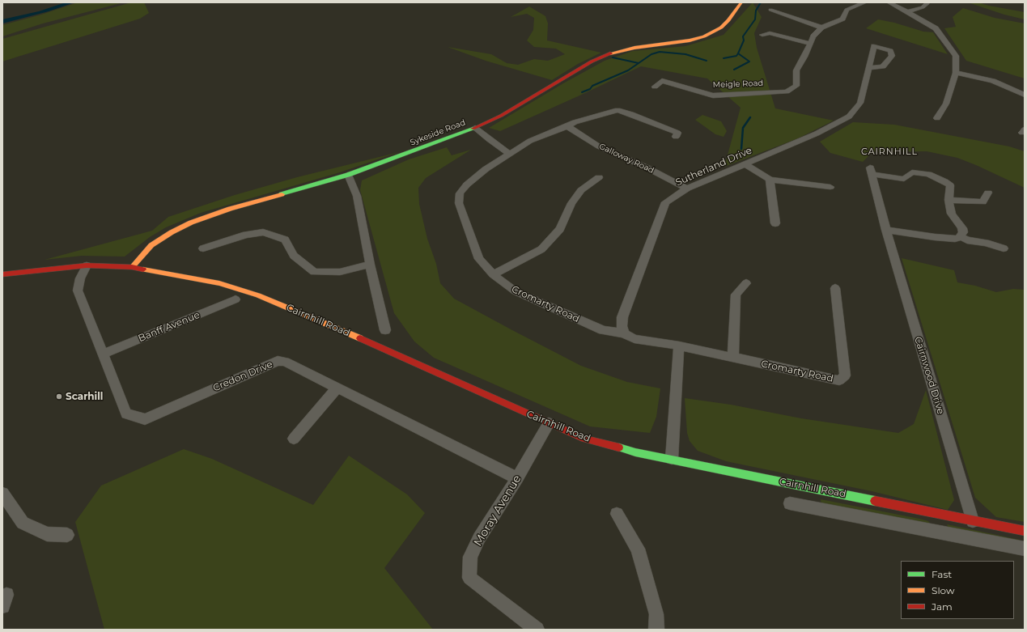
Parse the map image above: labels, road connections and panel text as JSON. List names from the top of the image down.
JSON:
{
  "streets": {
    "street": [
      "Meigle Road",
      "Sykeside Road",
      "Galloway Road",
      "Sutherland Drive",
      "Cromarty Road",
      "Cairnhill Road",
      "Banff Avenue",
      "Cairnwood Drive",
      "Credon Drive",
      "Moray Avenue"
    ]
  },
  "crossings": [
    ["Sykeside Road", "Cairnhill Road"],
    ["Galloway Road", "Sutherland Drive"],
    ["Galloway Road", "Cromarty Road"],
    ["Sutherland Drive", "Cromarty Road"],
    ["Cairnhill Road", "Cairnwood Drive"],
    ["Cairnhill Road", "Credon Drive"],
    ["Cairnhill Road", "Moray Avenue"],
    ["Banff Avenue", "Credon Drive"],
    ["Credon Drive", "Moray Avenue"]
  ],
  "districts": ["CAIRNHILL"],
  "places": ["Scarhill"],
  "legend": ["Fast", "Slow", "Jam"]
}
